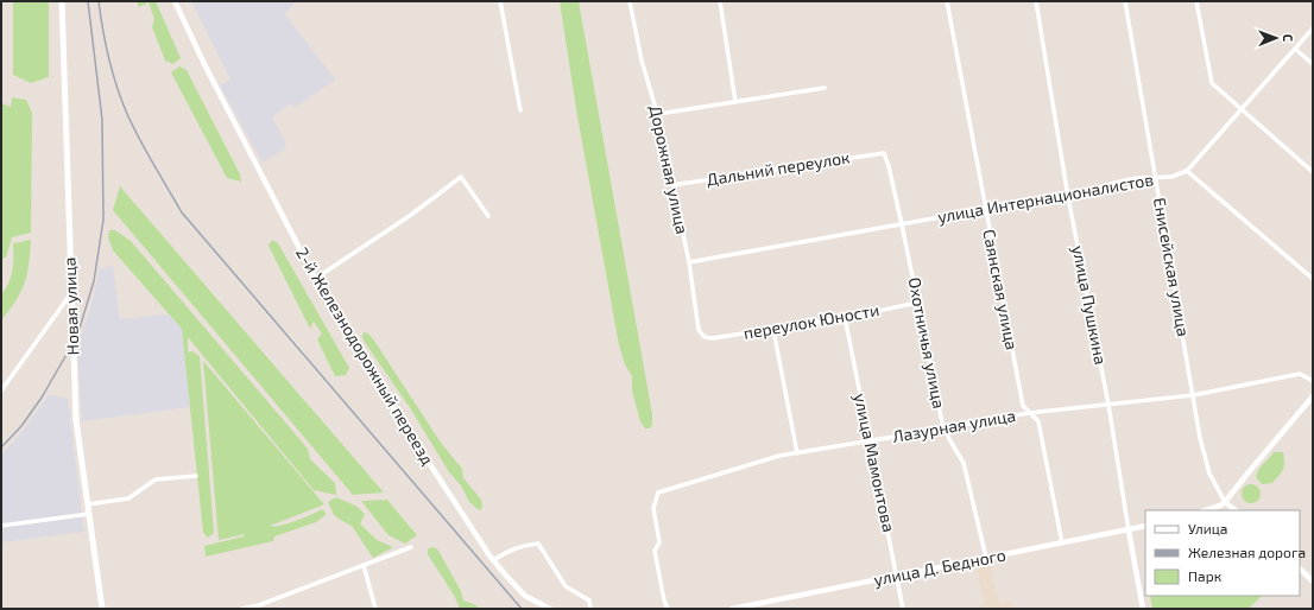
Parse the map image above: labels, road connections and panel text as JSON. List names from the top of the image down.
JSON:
{
  "streets": {
    "main road": ["Новая улица"],
    "street": [
      "Дальний переулок",
      "Дорожная улица",
      "улица Интернационалистов",
      "Енисейская улица",
      "Саянская улица",
      "улица Пушкина",
      "переулок Юности",
      "Охотничья улица",
      "2-й Железнодорожный переезд",
      "Лазурная улица",
      "улица Мамонтова",
      "улица Д. Бедного"
    ]
  },
  "crossings": [
    ["Дальний переулок", "Дорожная улица"],
    ["Дальний переулок", "Охотничья улица"],
    ["Дорожная улица", "улица Интернационалистов"],
    ["Дорожная улица", "переулок Юности"],
    ["улица Интернационалистов", "Енисейская улица"],
    ["улица Интернационалистов", "Саянская улица"],
    ["улица Интернационалистов", "улица Пушкина"],
    ["улица Интернационалистов", "Охотничья улица"],
    ["Енисейская улица", "Лазурная улица"],
    ["Саянская улица", "Лазурная улица"],
    ["Саянская улица", "улица Д. Бедного"],
    ["улица Пушкина", "Лазурная улица"],
    ["улица Пушкина", "улица Д. Бедного"],
    ["переулок Юности", "Охотничья улица"],
    ["переулок Юности", "улица Мамонтова"],
    ["Охотничья улица", "Лазурная улица"],
    ["Охотничья улица", "улица Д. Бедного"],
    ["Лазурная улица", "улица Мамонтова"],
    ["улица Мамонтова", "улица Д. Бедного"]
  ],
  "legend": ["Улица", "Железная дорога", "Парк"],
  "north": "right"
}
